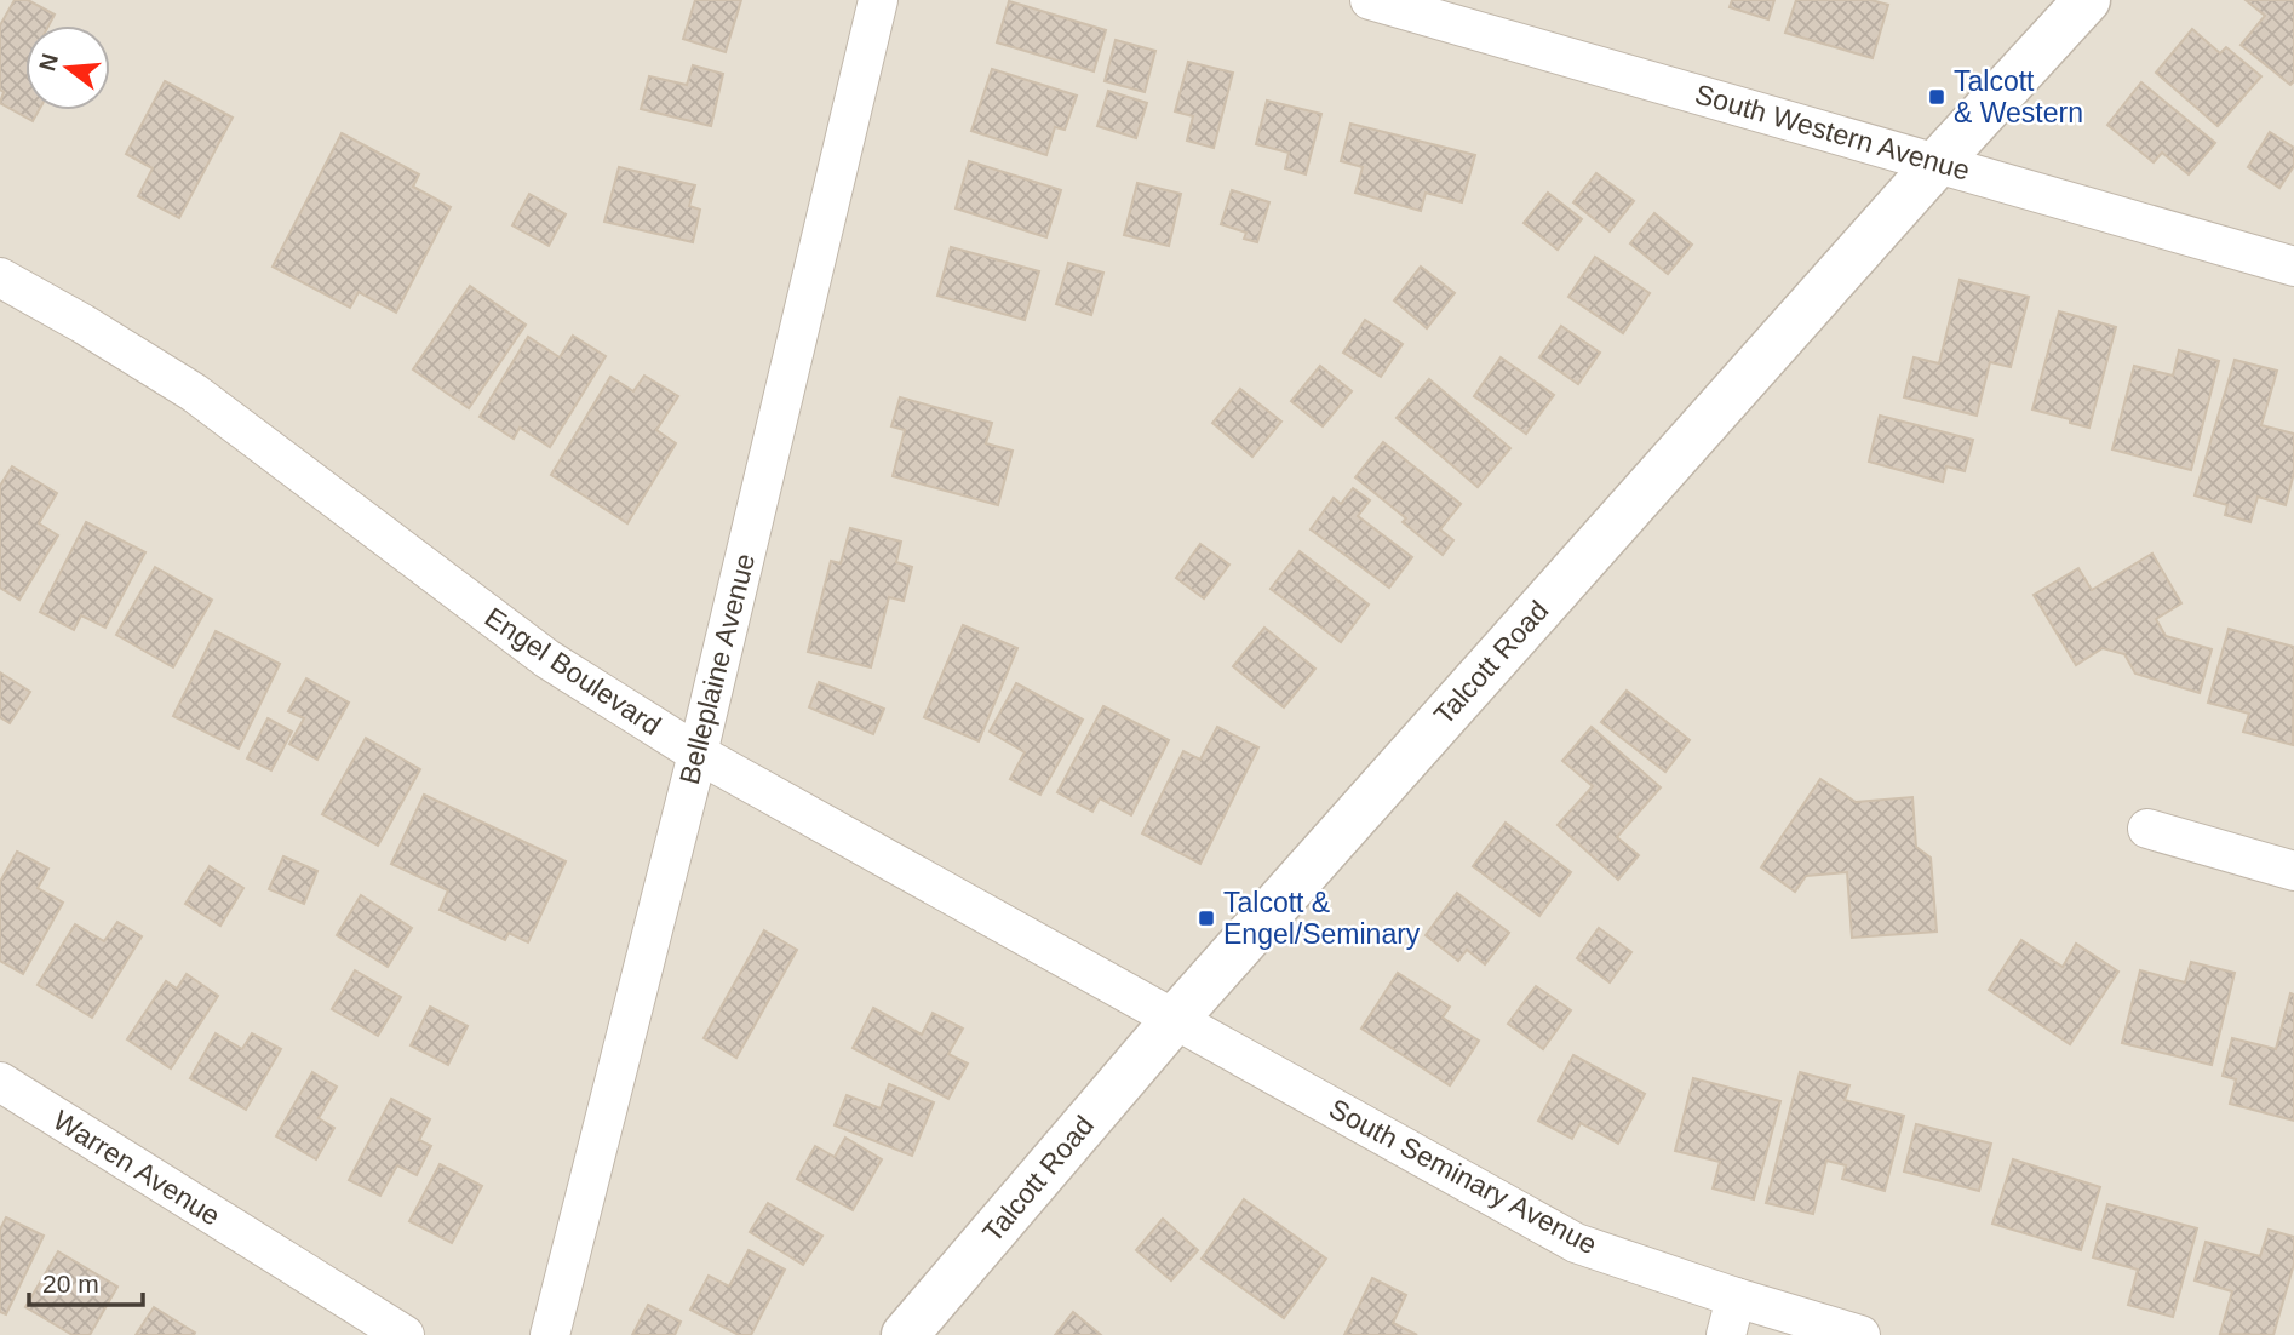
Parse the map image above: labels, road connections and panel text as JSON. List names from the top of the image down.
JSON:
{
  "streets": {
    "street": [
      "South Western Avenue",
      "Talcott Road",
      "Belleplaine Avenue",
      "Engel Boulevard",
      "Warren Avenue",
      "South Seminary Avenue"
    ]
  },
  "crossings": [
    ["South Western Avenue", "Talcott Road"],
    ["Talcott Road", "Engel Boulevard"],
    ["Talcott Road", "South Seminary Avenue"],
    ["Belleplaine Avenue", "Engel Boulevard"],
    ["Engel Boulevard", "South Seminary Avenue"]
  ],
  "places": {
    "transit": ["Talcott & Western", "Talcott & Engel/Seminary"]
  },
  "scale_bar": "20 m",
  "north": "left"
}
